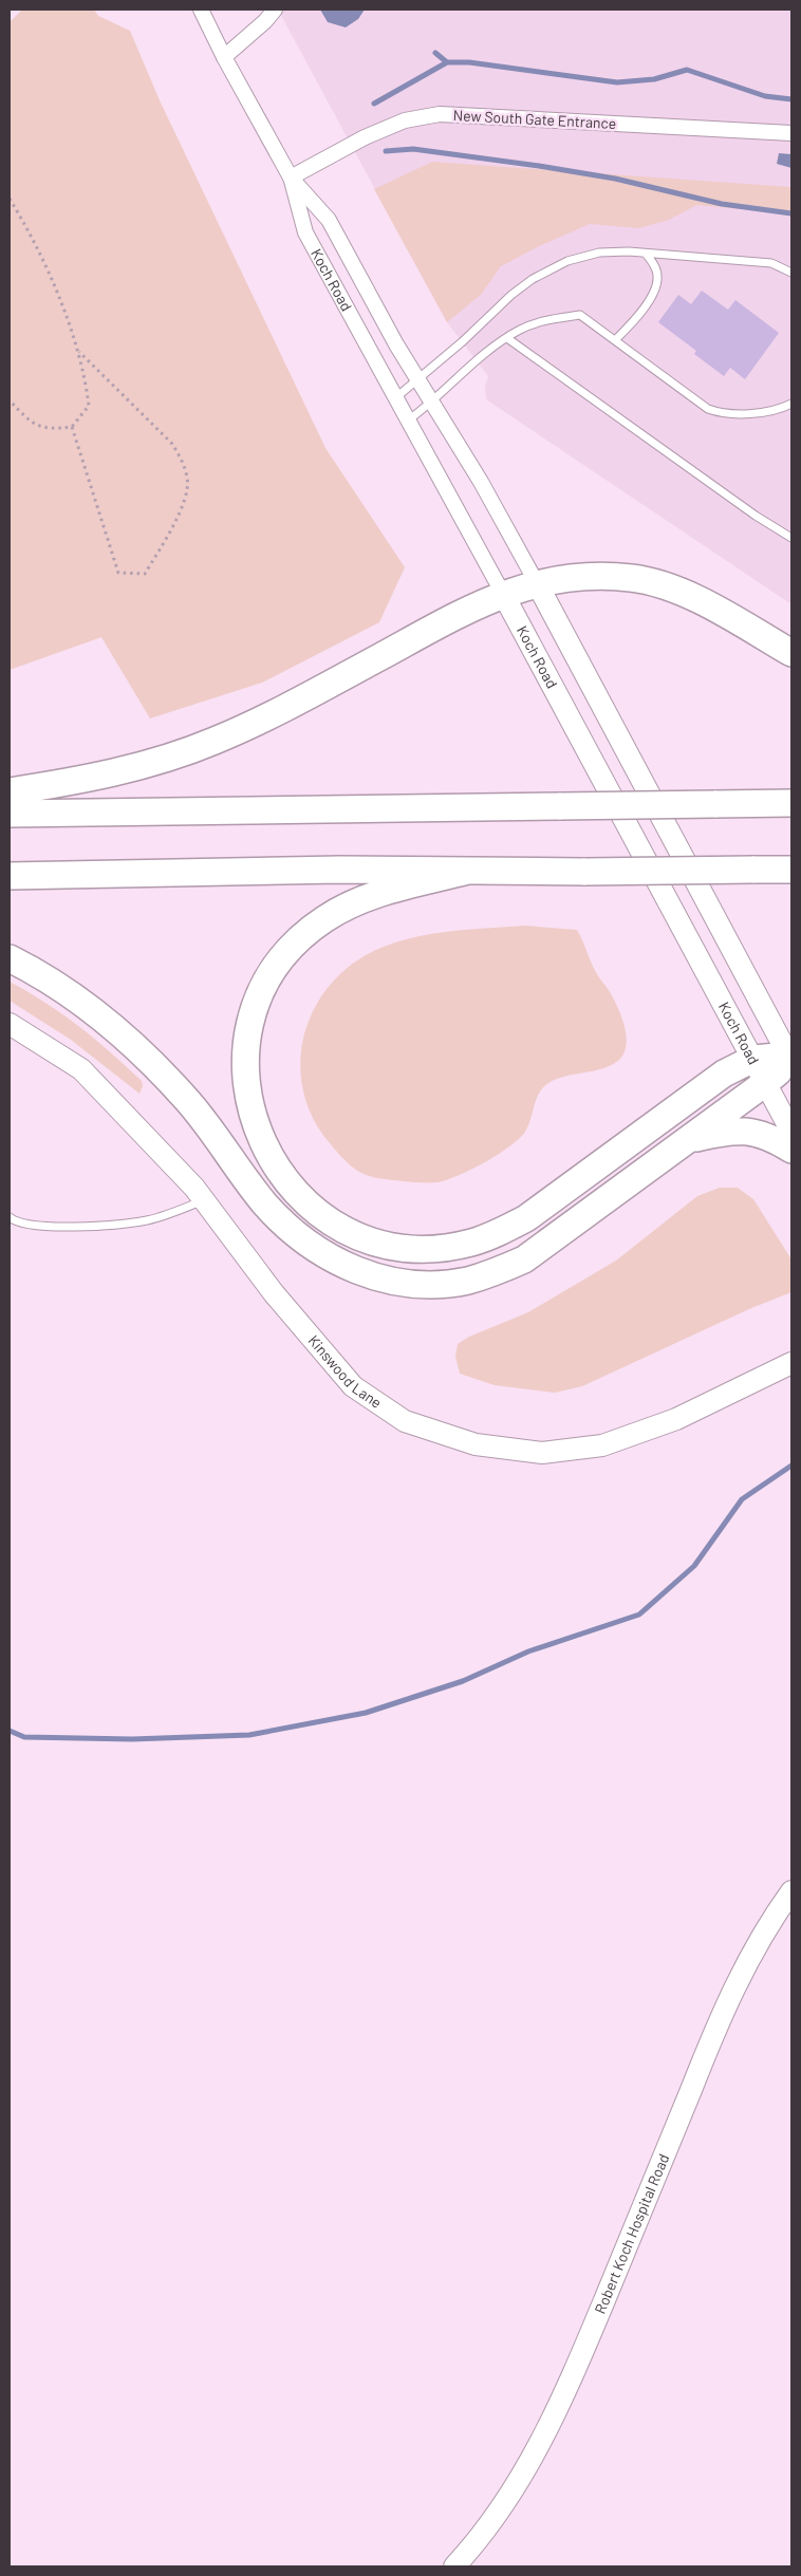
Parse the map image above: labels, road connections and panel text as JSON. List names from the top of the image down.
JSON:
{
  "streets": {
    "street": [
      "New South Gate Entrance",
      "Koch Road",
      "Kinswood Lane",
      "Robert Koch Hospital Road"
    ]
  },
  "crossings": [
    ["New South Gate Entrance", "Koch Road"]
  ]
}
